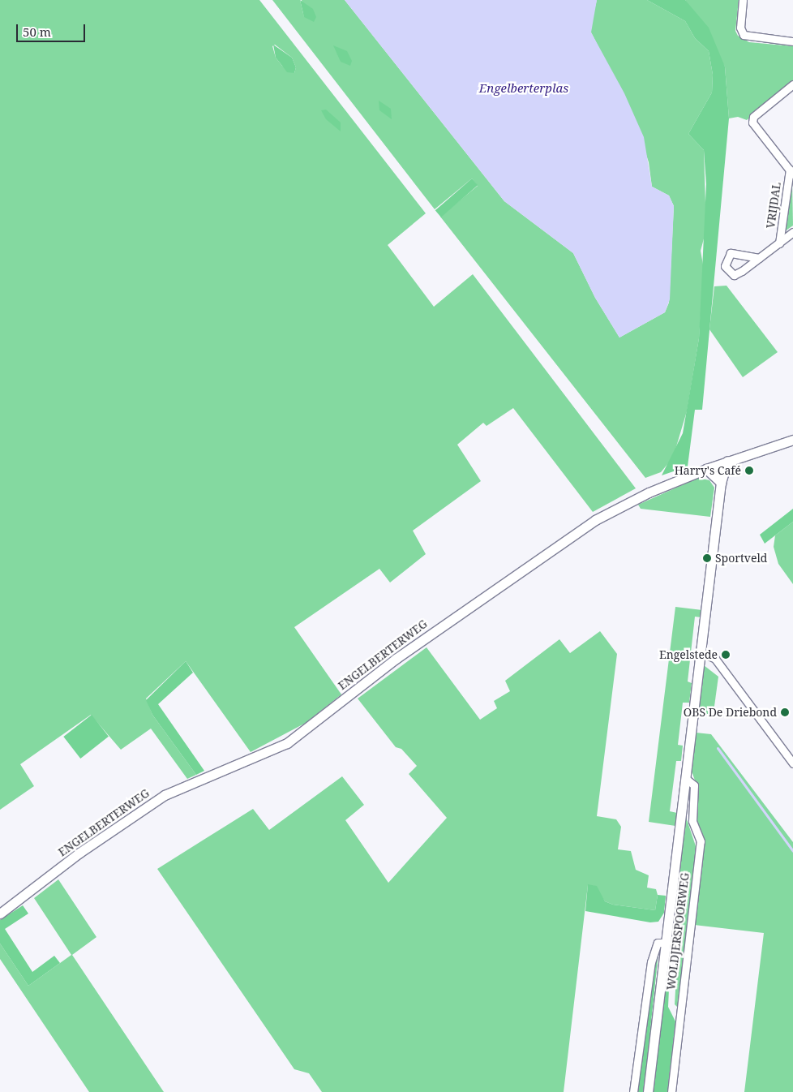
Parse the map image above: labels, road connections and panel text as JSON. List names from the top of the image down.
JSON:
{
  "streets": {
    "street": ["VRIJDAL", "ENGELBERTERWEG", "WOLDJERSPOORWEG"]
  },
  "crossings": [
    ["ENGELBERTERWEG", "WOLDJERSPOORWEG"]
  ],
  "water": ["Engelberterplas"],
  "places": [
    "Harry's Café",
    "Sportveld",
    "Engelstede",
    "OBS De Driebond"
  ],
  "scale_bar": "50 m"
}
